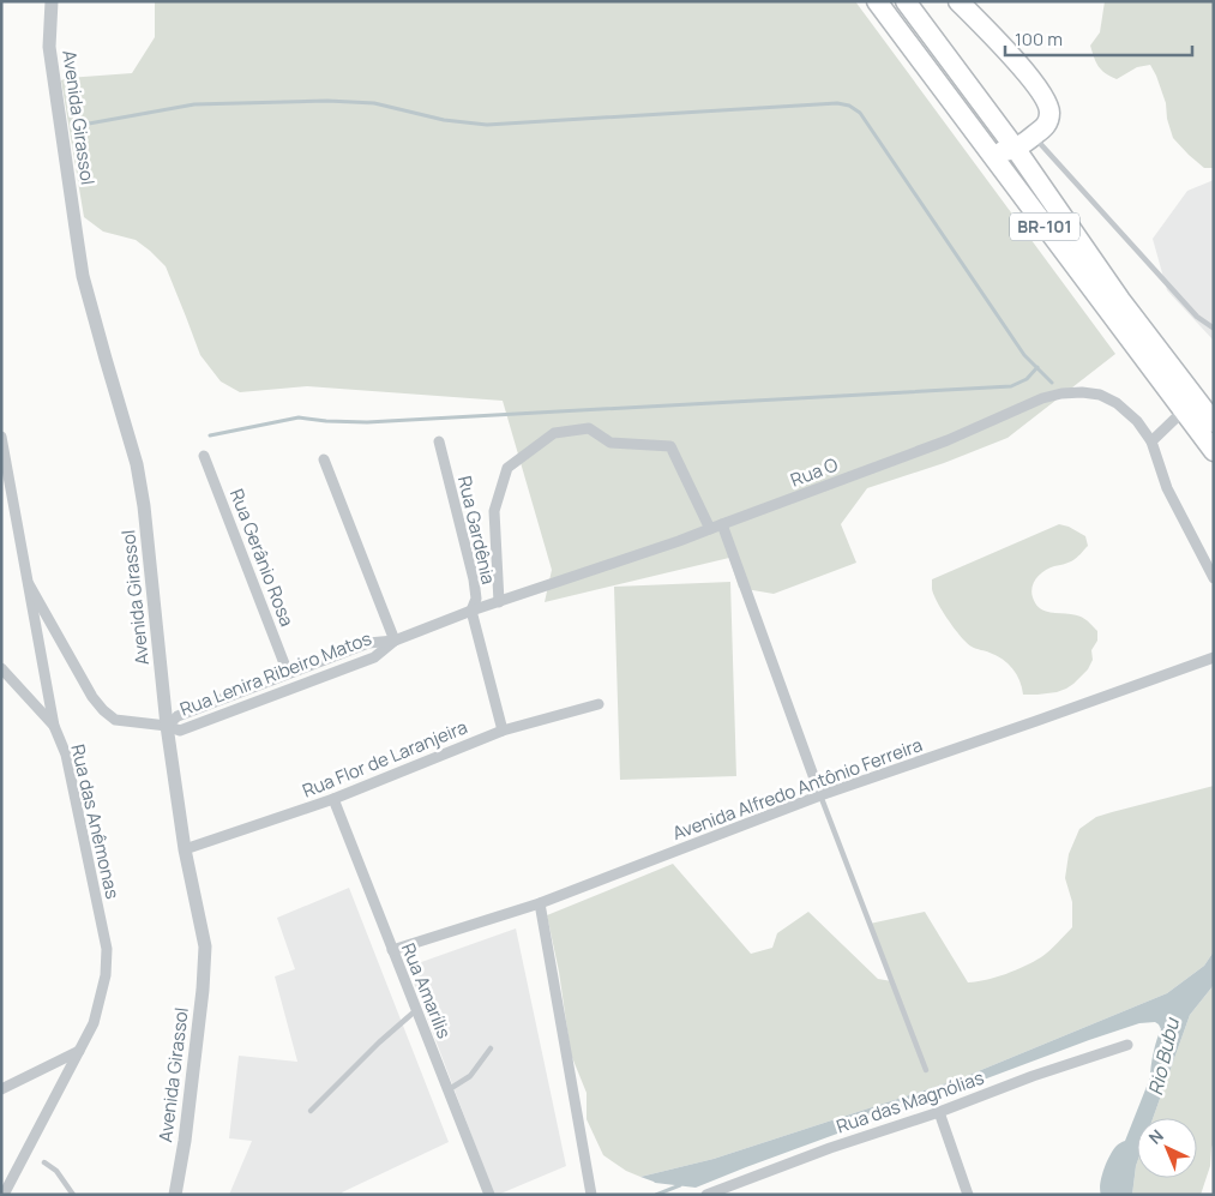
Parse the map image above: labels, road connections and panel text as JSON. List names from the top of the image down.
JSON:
{
  "streets": {
    "highway": ["BR-101"],
    "street": [
      "Avenida Girassol",
      "Rua O",
      "Rua Gardênia",
      "Rua Gerânio Rosa",
      "Rua Lenira Ribeiro Matos",
      "Rua Flor de Laranjeira",
      "Avenida Alfredo Antônio Ferreira",
      "Rua das Anêmonas",
      "Rua Amarílis",
      "Rua das Magnólias"
    ]
  },
  "crossings": [
    ["Avenida Girassol", "Rua Lenira Ribeiro Matos"],
    ["Avenida Girassol", "Rua Flor de Laranjeira"],
    ["Rua O", "Rua Gardênia"],
    ["Rua O", "Rua Lenira Ribeiro Matos"],
    ["Rua Gardênia", "Rua Lenira Ribeiro Matos"],
    ["Rua Gardênia", "Rua Flor de Laranjeira"],
    ["Rua Gerânio Rosa", "Rua Lenira Ribeiro Matos"],
    ["Rua Lenira Ribeiro Matos", "Rua das Anêmonas"],
    ["Rua Flor de Laranjeira", "Rua Amarílis"],
    ["Avenida Alfredo Antônio Ferreira", "Rua Amarílis"]
  ],
  "water": ["Rio Bubu"],
  "scale_bar": "100 m",
  "north": "top left"
}
